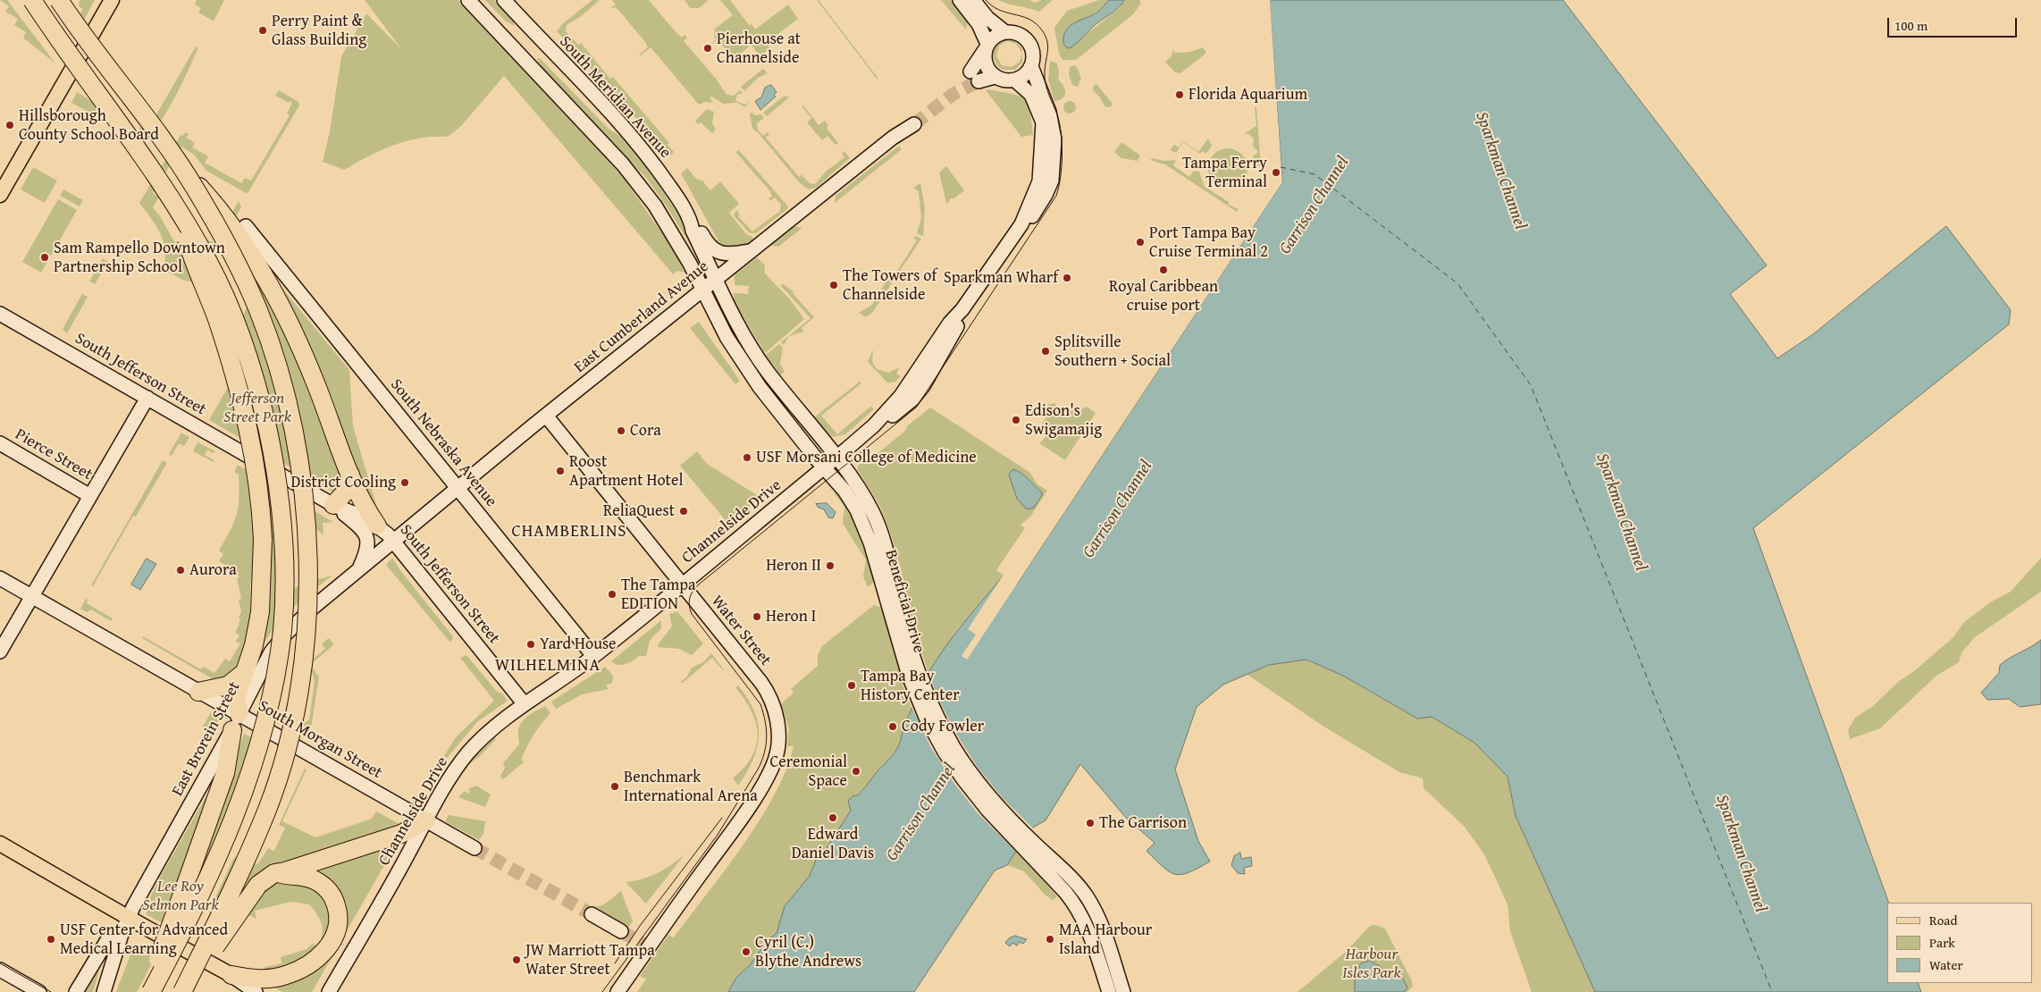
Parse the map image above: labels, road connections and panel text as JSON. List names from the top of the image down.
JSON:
{
  "streets": {
    "main road": [
      "South Meridian Avenue",
      "East Cumberland Avenue",
      "South Jefferson Street",
      "South Nebraska Avenue",
      "Pierce Street",
      "Channelside Drive",
      "Beneficial Drive",
      "Water Street",
      "East Brorein Street",
      "South Morgan Street"
    ]
  },
  "crossings": [
    ["South Meridian Avenue", "East Cumberland Avenue"],
    ["South Meridian Avenue", "Channelside Drive"],
    ["South Meridian Avenue", "Beneficial Drive"],
    ["East Cumberland Avenue", "South Jefferson Street"],
    ["East Cumberland Avenue", "South Nebraska Avenue"],
    ["East Cumberland Avenue", "Water Street"],
    ["East Cumberland Avenue", "East Brorein Street"],
    ["South Jefferson Street", "Channelside Drive"],
    ["South Jefferson Street", "East Brorein Street"],
    ["South Nebraska Avenue", "Channelside Drive"],
    ["Channelside Drive", "Beneficial Drive"],
    ["Channelside Drive", "Water Street"],
    ["Channelside Drive", "South Morgan Street"],
    ["East Brorein Street", "South Morgan Street"]
  ],
  "districts": ["CHAMBERLINS", "WILHELMINA"],
  "water": ["Sparkman Channel", "Garrison Channel"],
  "parks": ["Jefferson Street Park", "Lee Roy Selmon Park", "Harbour Isles Park"],
  "places": [
    "Perry Paint & Glass Building",
    "Pierhouse at Channelside",
    "Florida Aquarium",
    "Hillsborough County School Board",
    "Tampa Ferry Terminal",
    "Port Tampa Bay Cruise Terminal 2",
    "Sam Rampello Downtown Partnership School",
    "Royal Caribbean cruise port",
    "Sparkman Wharf",
    "The Towers of Channelside",
    "Splitsville Southern + Social",
    "Edison's Swigamajig",
    "Cora",
    "USF Morsani College of Medicine",
    "Roost Apartment Hotel",
    "District Cooling",
    "ReliaQuest",
    "Heron II",
    "Aurora",
    "The Tampa EDITION",
    "Heron I",
    "Yard House",
    "Tampa Bay History Center",
    "Cody Fowler",
    "Ceremonial Space",
    "Benchmark International Arena",
    "Edward Daniel Davis",
    "The Garrison",
    "USF Center for Advanced Medical Learning",
    "MAA Harbour Island",
    "Cyril (C.) Blythe Andrews",
    "JW Marriott Tampa Water Street"
  ],
  "legend": ["Road", "Park", "Water"],
  "scale_bar": "100 m"
}
